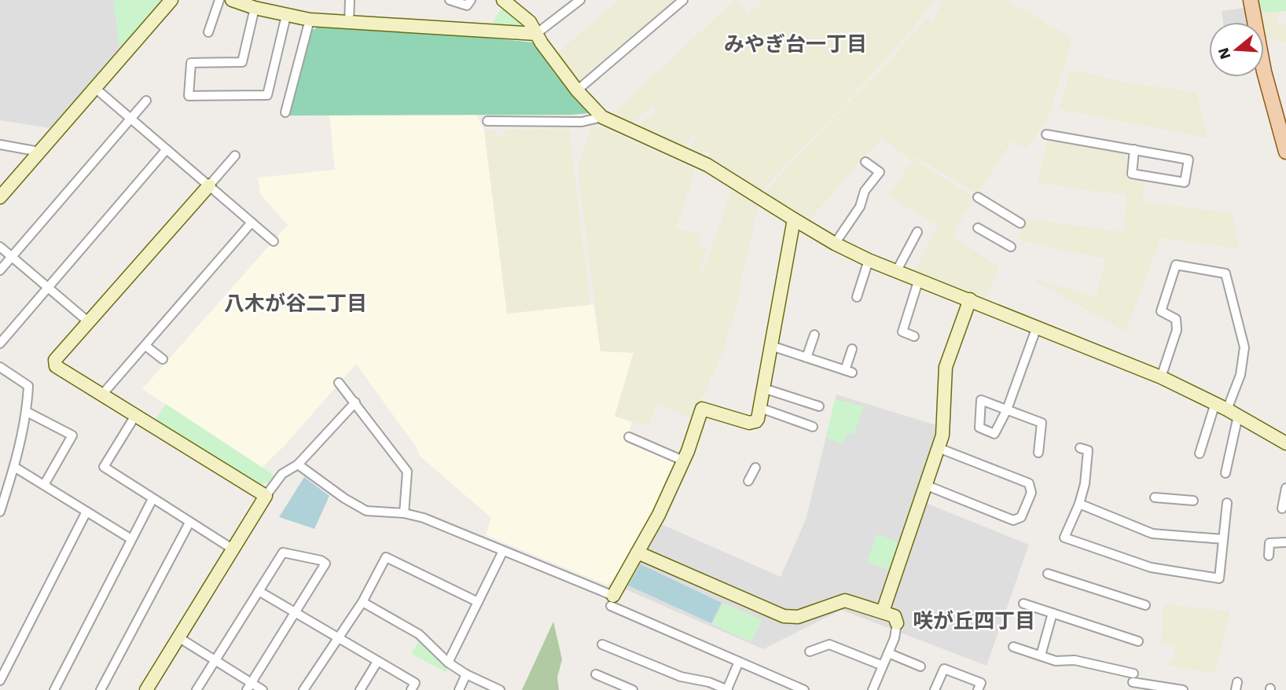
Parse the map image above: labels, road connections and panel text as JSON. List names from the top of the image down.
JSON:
{
  "districts": ["みやぎ台一丁目", "八木が谷二丁目", "咲が丘四丁目"],
  "north": "left"
}
